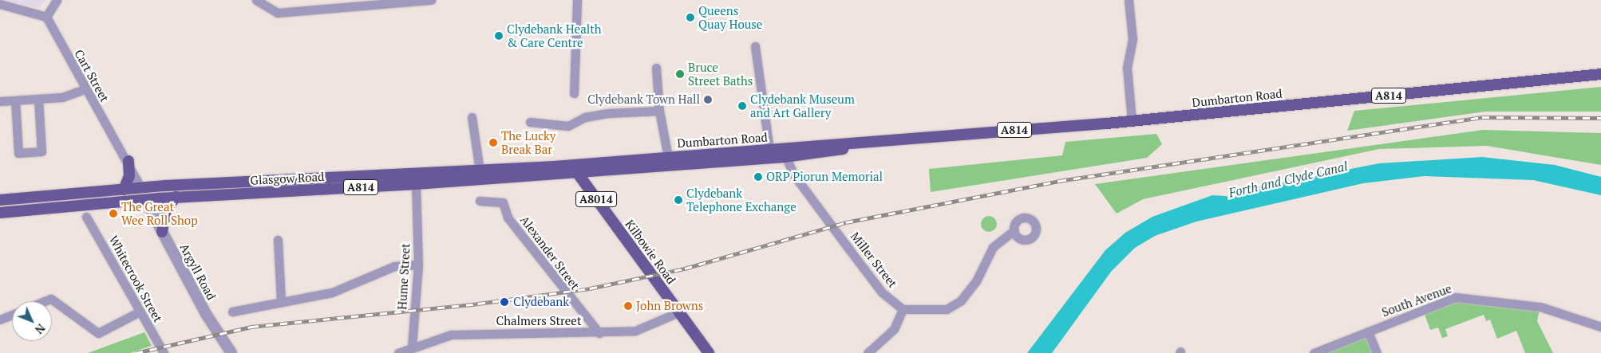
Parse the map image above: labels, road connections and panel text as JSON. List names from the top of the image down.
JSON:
{
  "streets": {
    "main road": [
      "A814",
      "Dumbarton Road",
      "Glasgow Road",
      "A8014",
      "Kilbowie Road"
    ],
    "street": [
      "Cart Street",
      "Alexander Street",
      "Miller Street",
      "Argyll Road",
      "Hume Street",
      "Whitecrook Street",
      "South Avenue",
      "Chalmers Street"
    ]
  },
  "crossings": [
    ["Cart Street", "Glasgow Road"],
    ["Dumbarton Road", "Glasgow Road"],
    ["Dumbarton Road", "Kilbowie Road"],
    ["Dumbarton Road", "Miller Street"],
    ["Glasgow Road", "Kilbowie Road"],
    ["Glasgow Road", "Argyll Road"],
    ["Glasgow Road", "Hume Street"],
    ["Kilbowie Road", "Chalmers Street"],
    ["Alexander Street", "Chalmers Street"],
    ["Hume Street", "Chalmers Street"]
  ],
  "water": ["Forth and Clyde Canal"],
  "places": [
    "Queens Quay House",
    "Clydebank Health & Care Centre",
    "Bruce Street Baths",
    "Clydebank Town Hall",
    "Clydebank Museum and Art Gallery",
    "The Lucky Break Bar",
    "ORP Piorun Memorial",
    "Clydebank Telephone Exchange",
    "The Great Wee Roll Shop",
    "Clydebank",
    "John Browns"
  ],
  "north": "bottom right"
}
